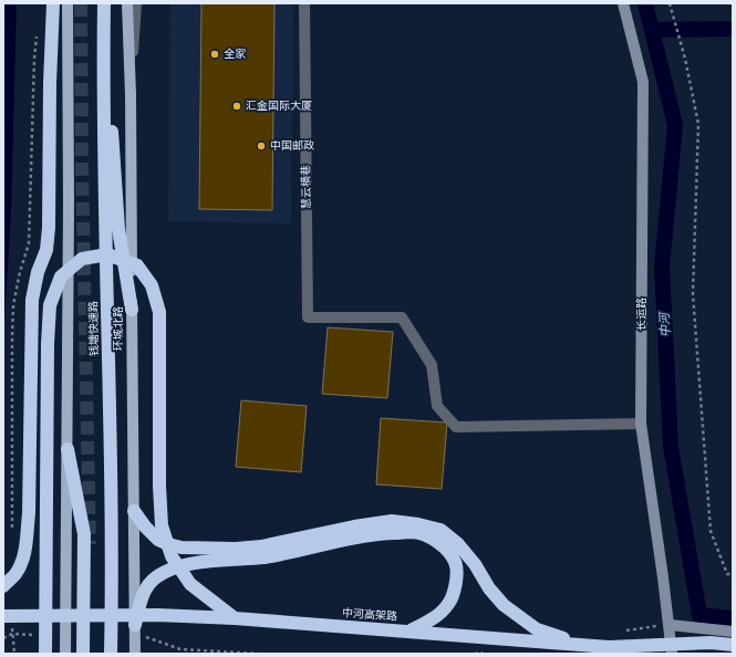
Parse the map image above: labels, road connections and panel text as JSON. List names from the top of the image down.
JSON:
{
  "streets": {
    "highway": ["钱塘快速路", "中河高架路"],
    "main road": ["环城北路"],
    "street": ["慧云横巷", "长运路"]
  },
  "crossings": [
    ["慧云横巷", "长运路"]
  ],
  "water": ["中河"],
  "places": ["全家", "汇金国际大厦", "中国邮政"]
}
